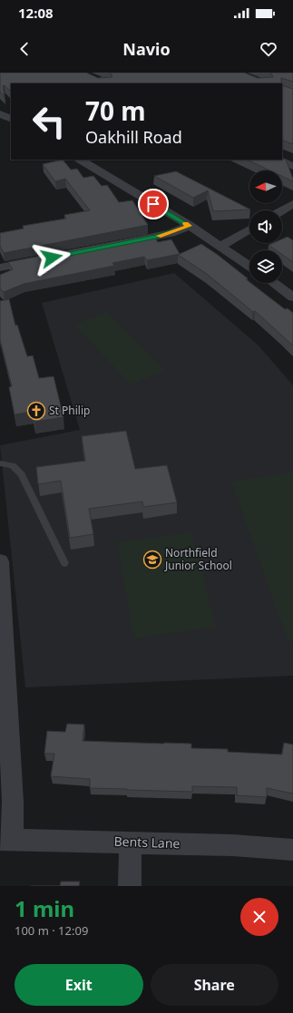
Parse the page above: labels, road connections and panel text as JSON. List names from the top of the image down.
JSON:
{
  "streets": {
    "street": ["Bents Lane"]
  },
  "places": {
    "church": ["St Philip"],
    "school or university": ["Northfield Junior School"]
  },
  "north": "left",
  "page": {
    "status": "12:08",
    "header": "Navio",
    "turn": ["70 m", "Oakhill Road"],
    "heading": ["1 min", "100 m · 12:09"],
    "buttons": ["Exit", "Share"]
  }
}
